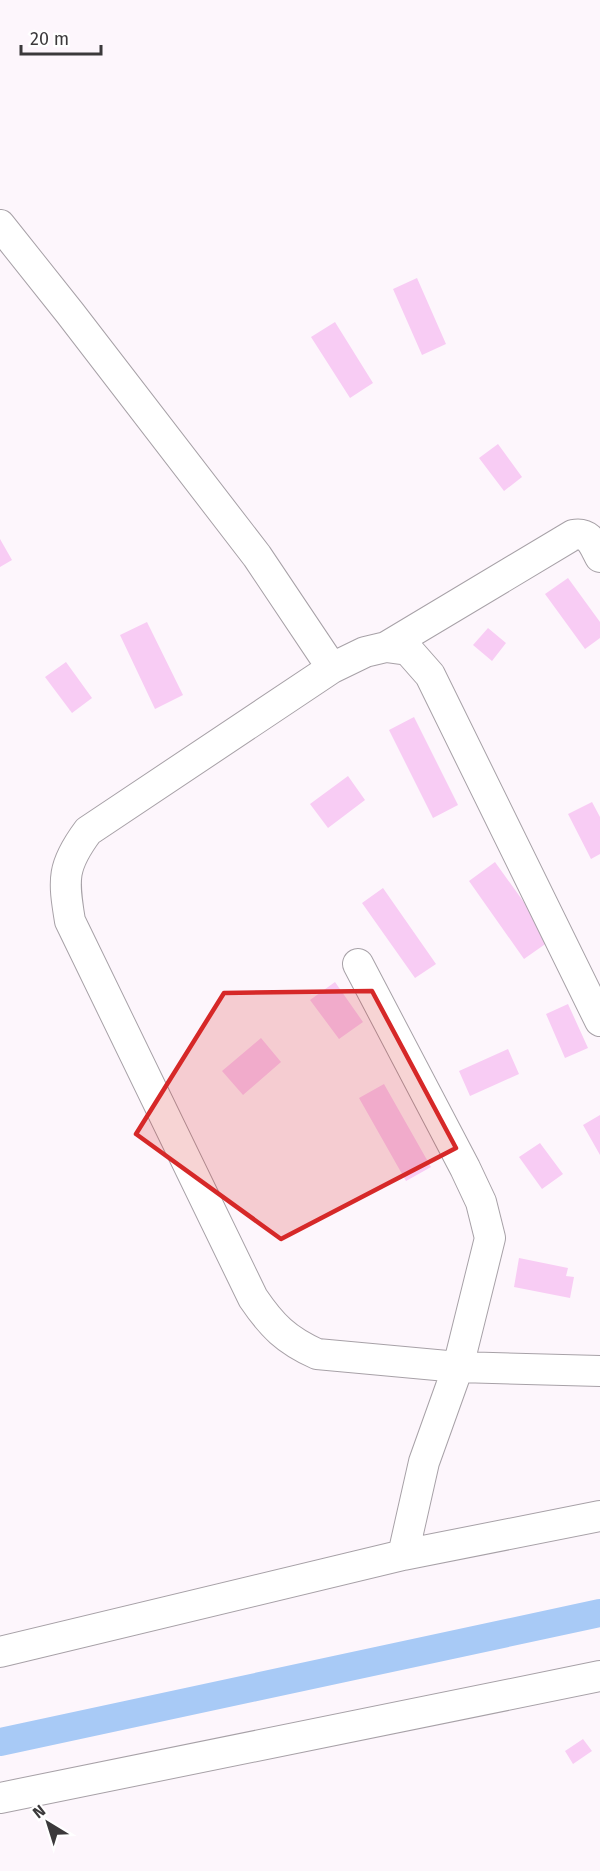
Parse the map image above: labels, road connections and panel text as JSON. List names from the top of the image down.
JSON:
{
  "scale_bar": "20 m",
  "north": "top left"
}
